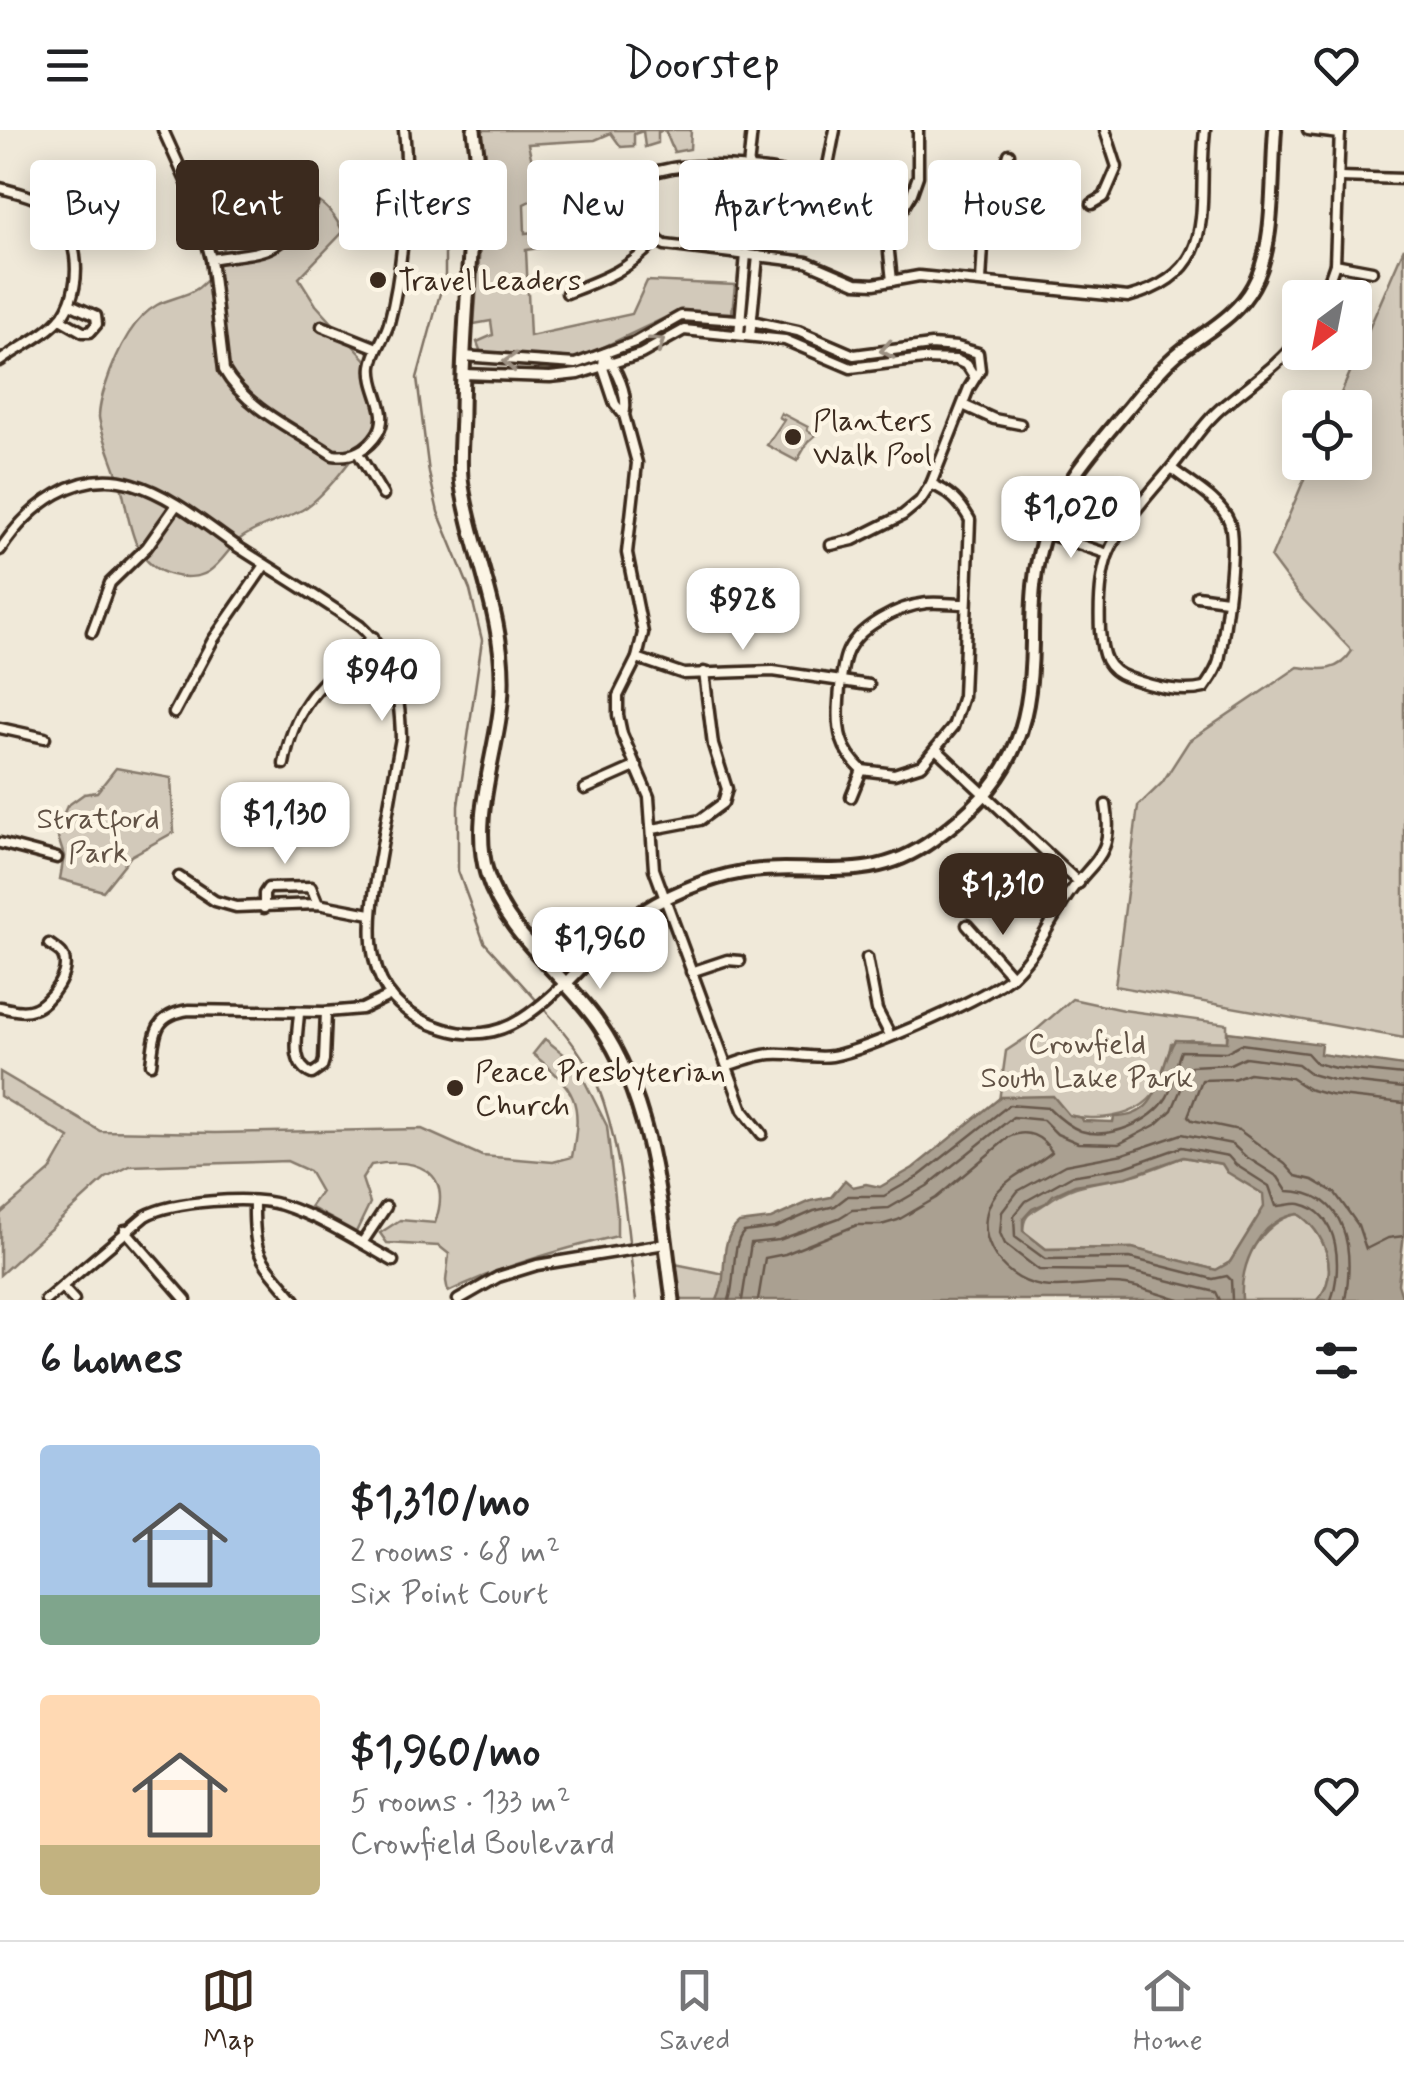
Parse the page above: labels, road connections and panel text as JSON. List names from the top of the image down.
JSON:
{
  "parks": ["Stratford Park", "Crowfield South Lake Park"],
  "places": ["Travel Leaders", "Planters Walk Pool", "Peace Presbyterian Church"],
  "north": "bottom left",
  "page": {
    "header": "Doorstep",
    "chip": [
      "Buy",
      "Rent",
      "Filters",
      "New",
      "Apartment",
      "House"
    ],
    "price": [
      "$1,020",
      "$928",
      "$940",
      "$1,130",
      "$1,310",
      "$1,960"
    ],
    "heading": "6 homes",
    "list": [
      {
        "name": "$1,310/mo",
        "note": "2 rooms · 68 m² · Six Point Court"
      },
      {
        "name": "$1,960/mo",
        "note": "5 rooms · 133 m² · Crowfield Boulevard"
      }
    ],
    "tabs": ["Map", "Saved", "Home"]
  }
}
